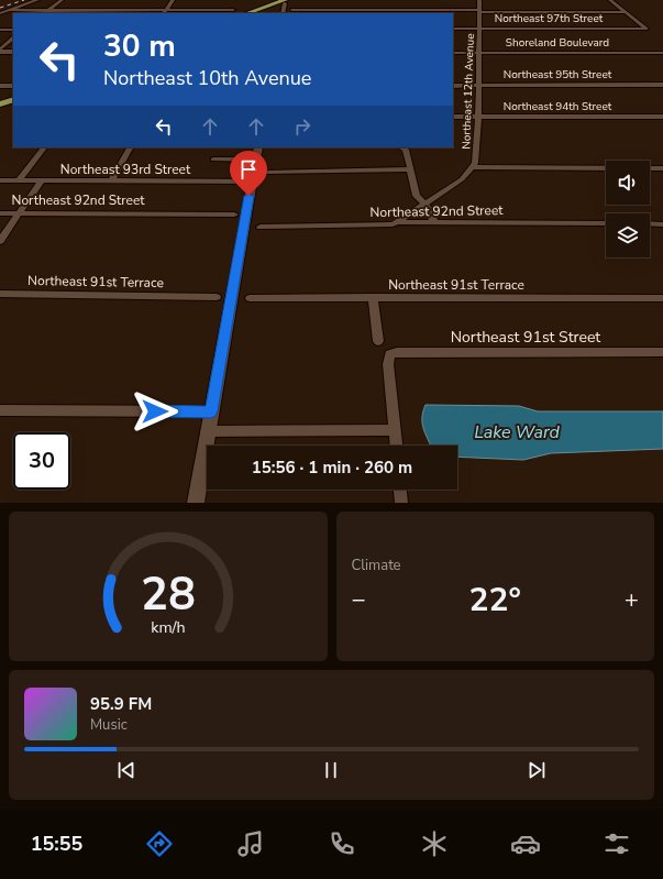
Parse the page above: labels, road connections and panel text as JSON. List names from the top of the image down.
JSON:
{
  "streets": {
    "street": [
      "Northeast 97th Street",
      "Shoreland Boulevard",
      "Northeast 95th Street",
      "Northeast 12th Avenue",
      "Northeast 94th Street",
      "Northeast 93rd Street",
      "Northeast 92nd Street",
      "Northeast 91st Terrace",
      "Northeast 91st Street"
    ]
  },
  "crossings": [
    ["Northeast 97th Street", "Northeast 12th Avenue"],
    ["Shoreland Boulevard", "Northeast 12th Avenue"],
    ["Northeast 95th Street", "Northeast 12th Avenue"],
    ["Northeast 12th Avenue", "Northeast 94th Street"],
    ["Northeast 12th Avenue", "Northeast 92nd Street"]
  ],
  "water": ["Lake Ward"],
  "page": {
    "turn": ["30 m", "Northeast 10th Avenue"],
    "limit": "30",
    "trip": "15:56 · 1 min · 260 m",
    "tile": "Climate",
    "heat": ["−", "22°", "+"],
    "song": ["95.9 FM", "Music"],
    "tabs": "15:55",
    "gauge": ["28", "km/h"]
  }
}
